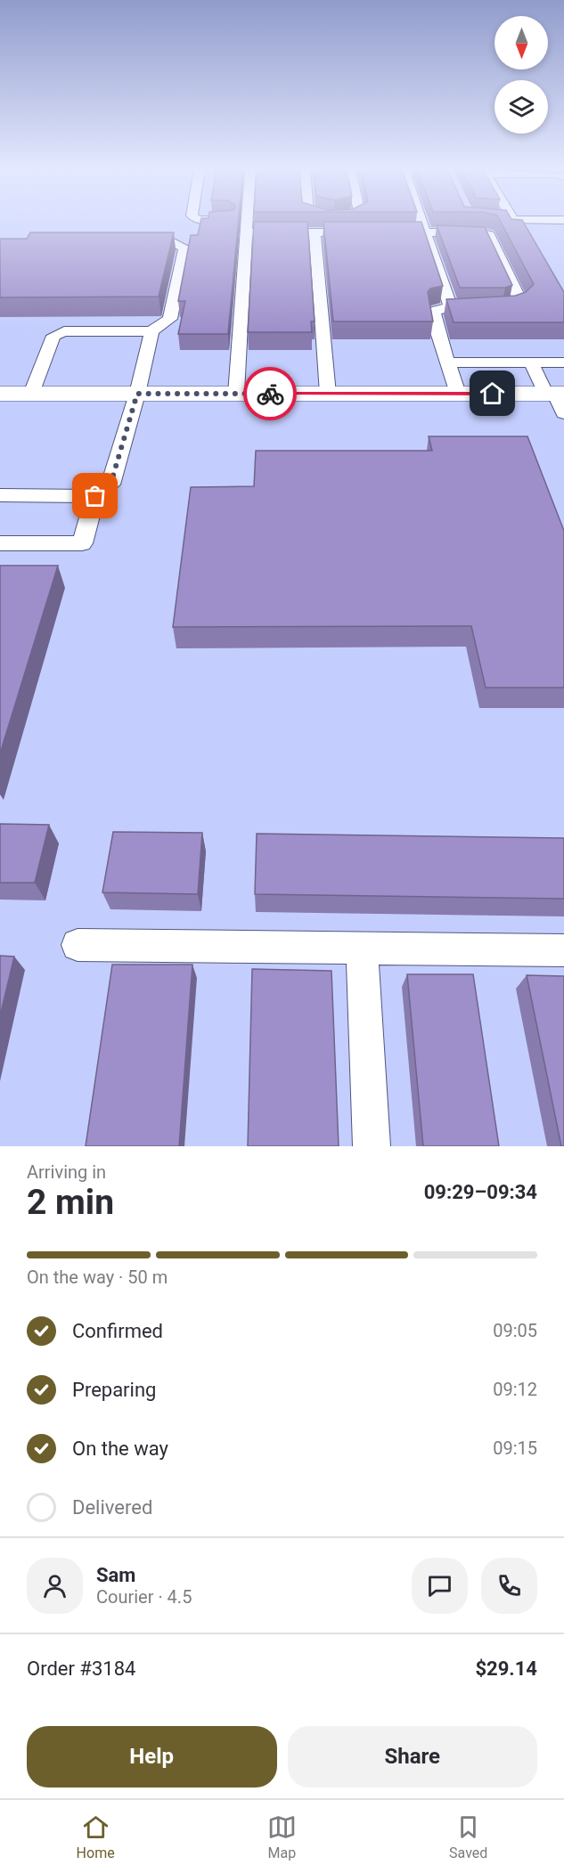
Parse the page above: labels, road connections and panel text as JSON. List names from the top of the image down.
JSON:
{
  "north": "bottom",
  "page": {
    "heading": ["2 min", "Arriving in", "09:29–09:34"],
    "panel": [
      "Sam",
      "Courier · 4.5",
      "Order #3184",
      "$29.14"
    ],
    "bar": "On the way · 50 m",
    "list": [
      ["Confirmed", "09:05"],
      ["Preparing", "09:12"],
      ["On the way", "09:15"],
      "Delivered"
    ],
    "buttons": ["Help", "Share"],
    "tabs": ["Home", "Map", "Saved"]
  }
}
